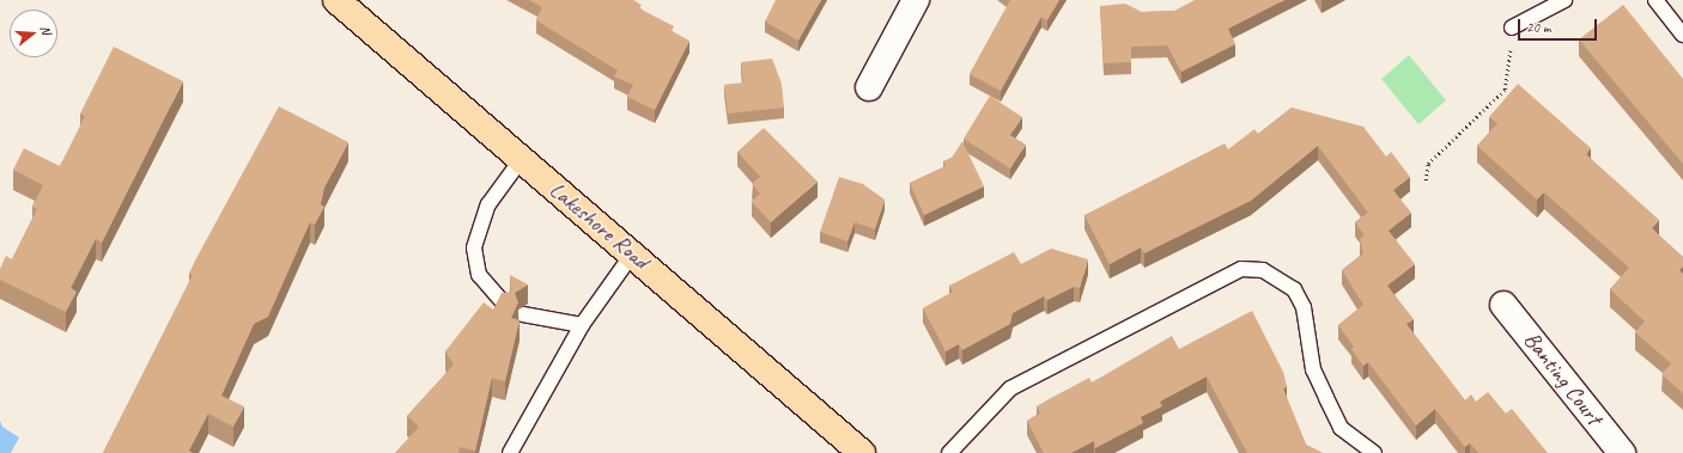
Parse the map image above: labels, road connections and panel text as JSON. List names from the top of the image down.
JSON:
{
  "streets": {
    "main road": ["Lakeshore Road"],
    "street": ["Banting Court"]
  },
  "scale_bar": "20 m",
  "north": "right"
}
